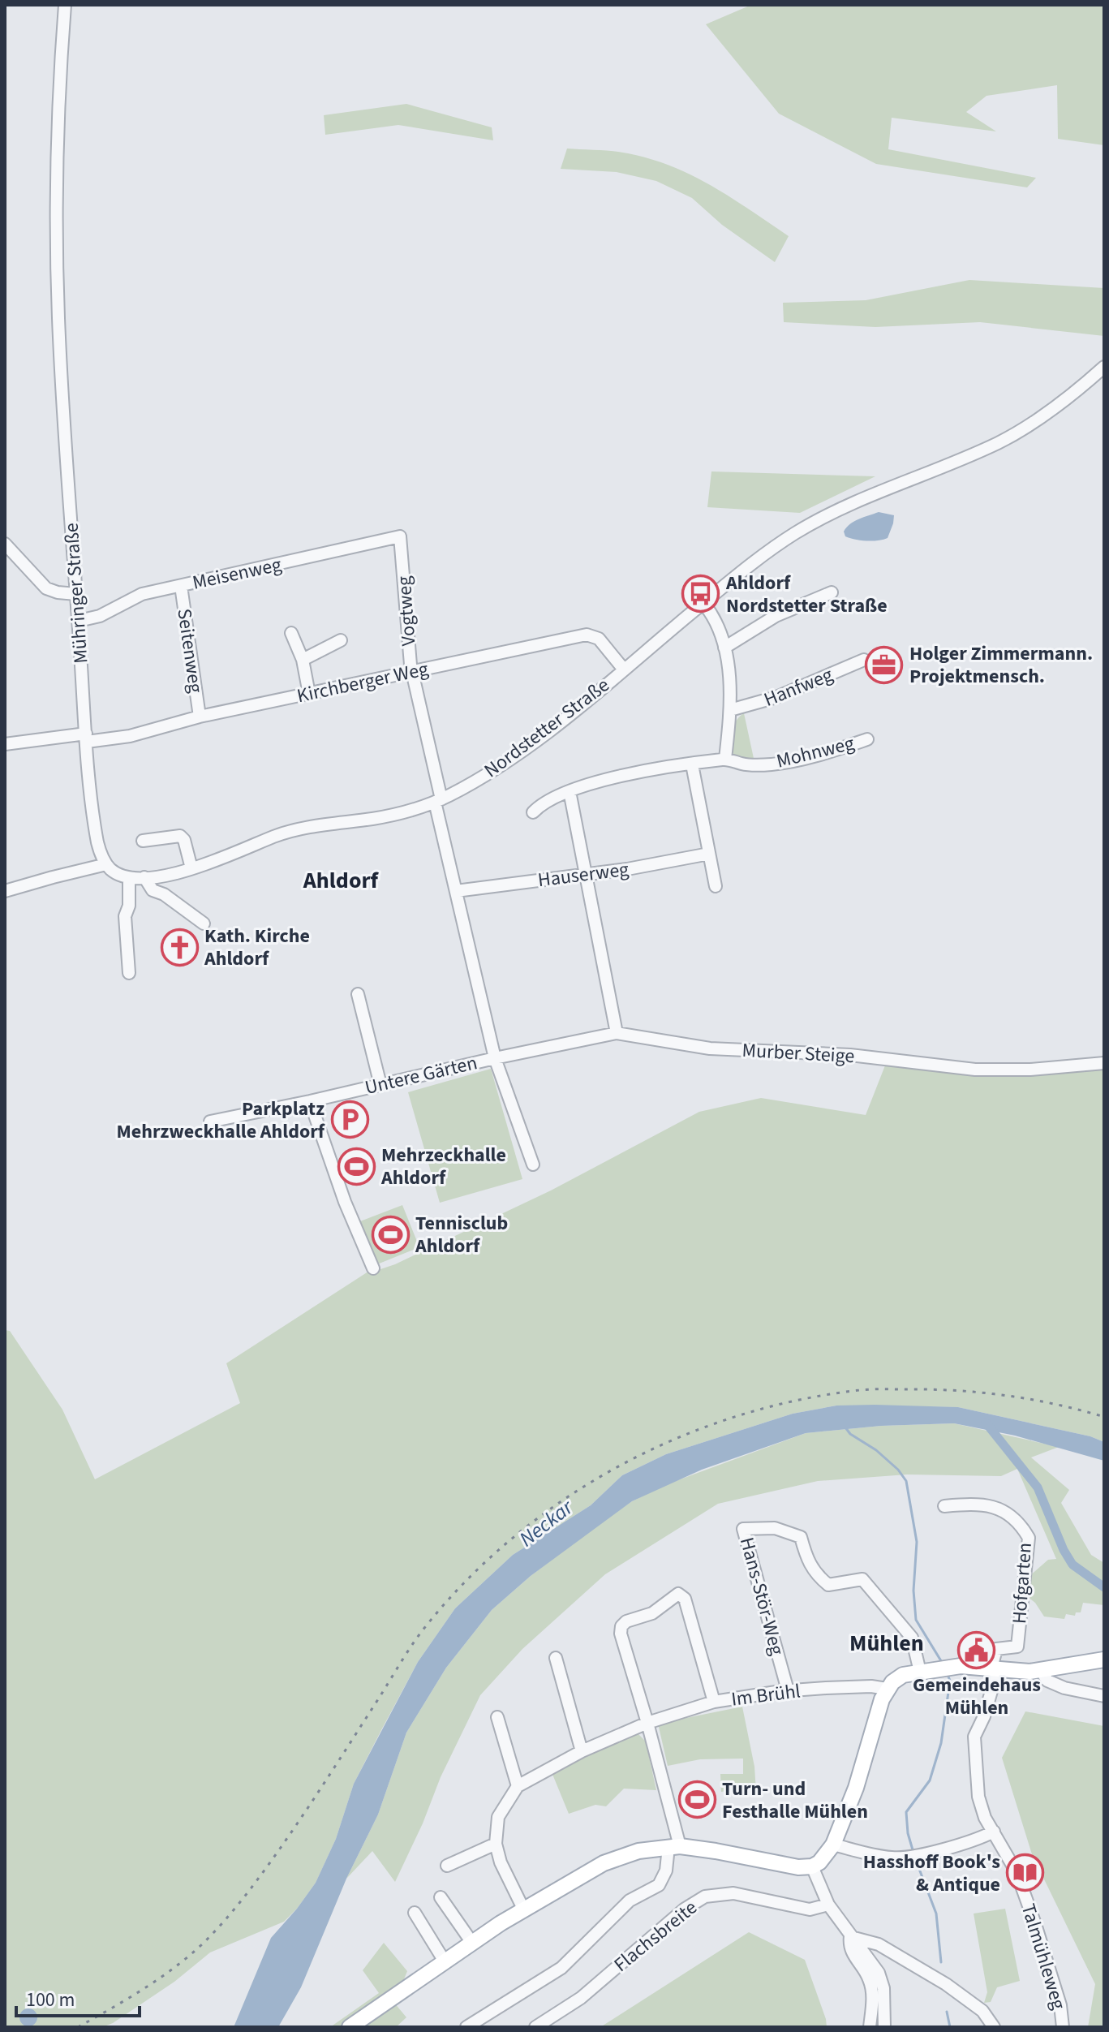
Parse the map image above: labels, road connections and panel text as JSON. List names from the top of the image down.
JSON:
{
  "streets": {
    "street": [
      "Meisenweg",
      "Mühringer Straße",
      "Vogtweg",
      "Seitenweg",
      "Kirchberger Weg",
      "Hanfweg",
      "Nordstetter Straße",
      "Mohnweg",
      "Hauserweg",
      "Murber Steige",
      "Untere Gärten",
      "Hofgarten",
      "Hans-Stör-Weg",
      "Im Brühl",
      "Flachsbreite",
      "Talmühleweg"
    ]
  },
  "crossings": [
    ["Meisenweg", "Mühringer Straße"],
    ["Meisenweg", "Vogtweg"],
    ["Meisenweg", "Seitenweg"],
    ["Mühringer Straße", "Kirchberger Weg"],
    ["Vogtweg", "Kirchberger Weg"],
    ["Vogtweg", "Nordstetter Straße"],
    ["Seitenweg", "Kirchberger Weg"],
    ["Kirchberger Weg", "Nordstetter Straße"],
    ["Murber Steige", "Untere Gärten"],
    ["Hofgarten", "Talmühleweg"],
    ["Hans-Stör-Weg", "Im Brühl"]
  ],
  "districts": ["Ahldorf", "Mühlen"],
  "water": ["Neckar"],
  "places": {
    "bus stop": ["Ahldorf Nordstetter Straße"],
    "office": ["Holger Zimmermann. Projektmensch."],
    "church": ["Kath. Kirche Ahldorf"],
    "parking": ["Parkplatz Mehrzweckhalle Ahldorf"],
    "sports": ["Mehrzeckhalle Ahldorf", "Tennisclub Ahldorf", "Turn- und Festhalle Mühlen"],
    "public building": ["Gemeindehaus Mühlen"],
    "library": ["Hasshoff Book's & Antique"]
  },
  "scale_bar": "100 m"
}
